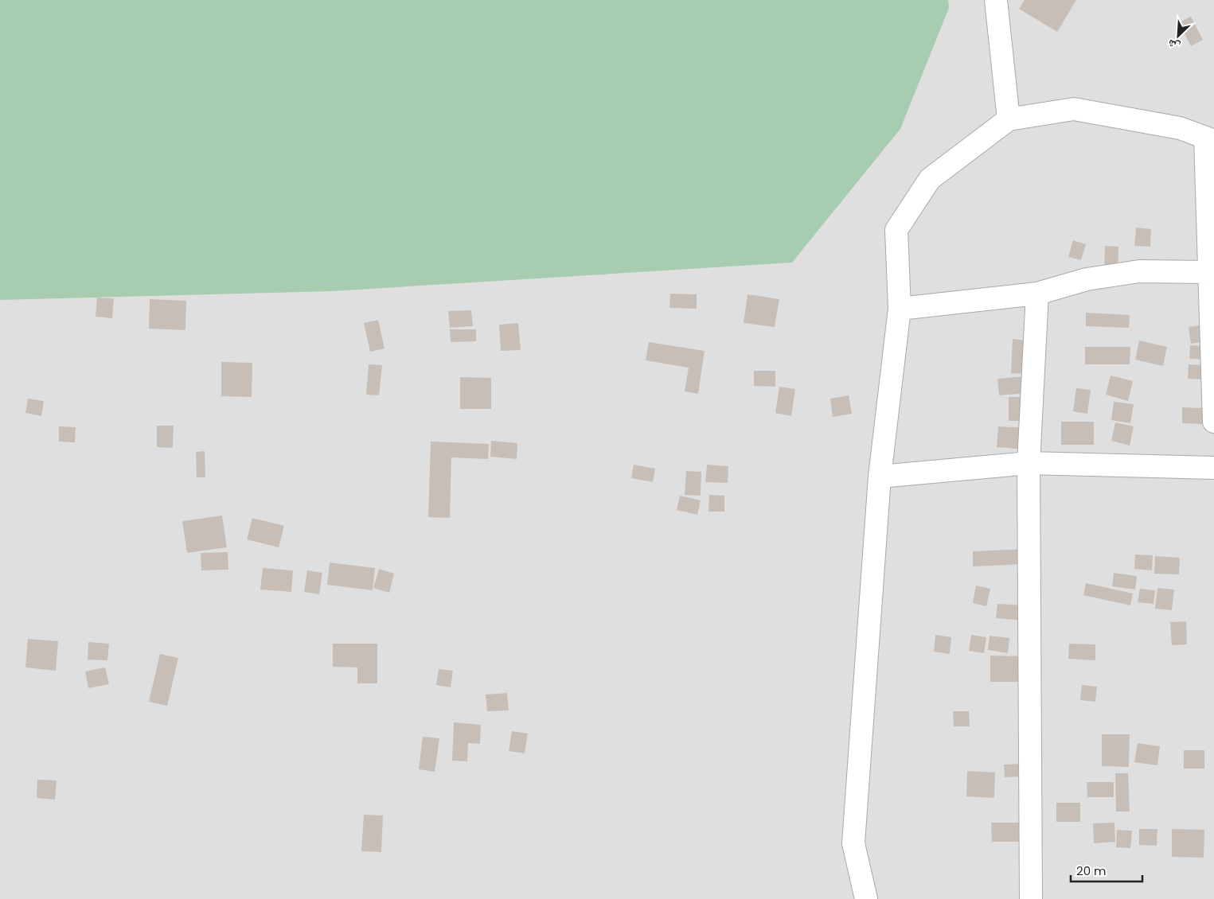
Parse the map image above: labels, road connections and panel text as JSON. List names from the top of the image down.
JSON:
{
  "scale_bar": "20 m",
  "north": "bottom left"
}
